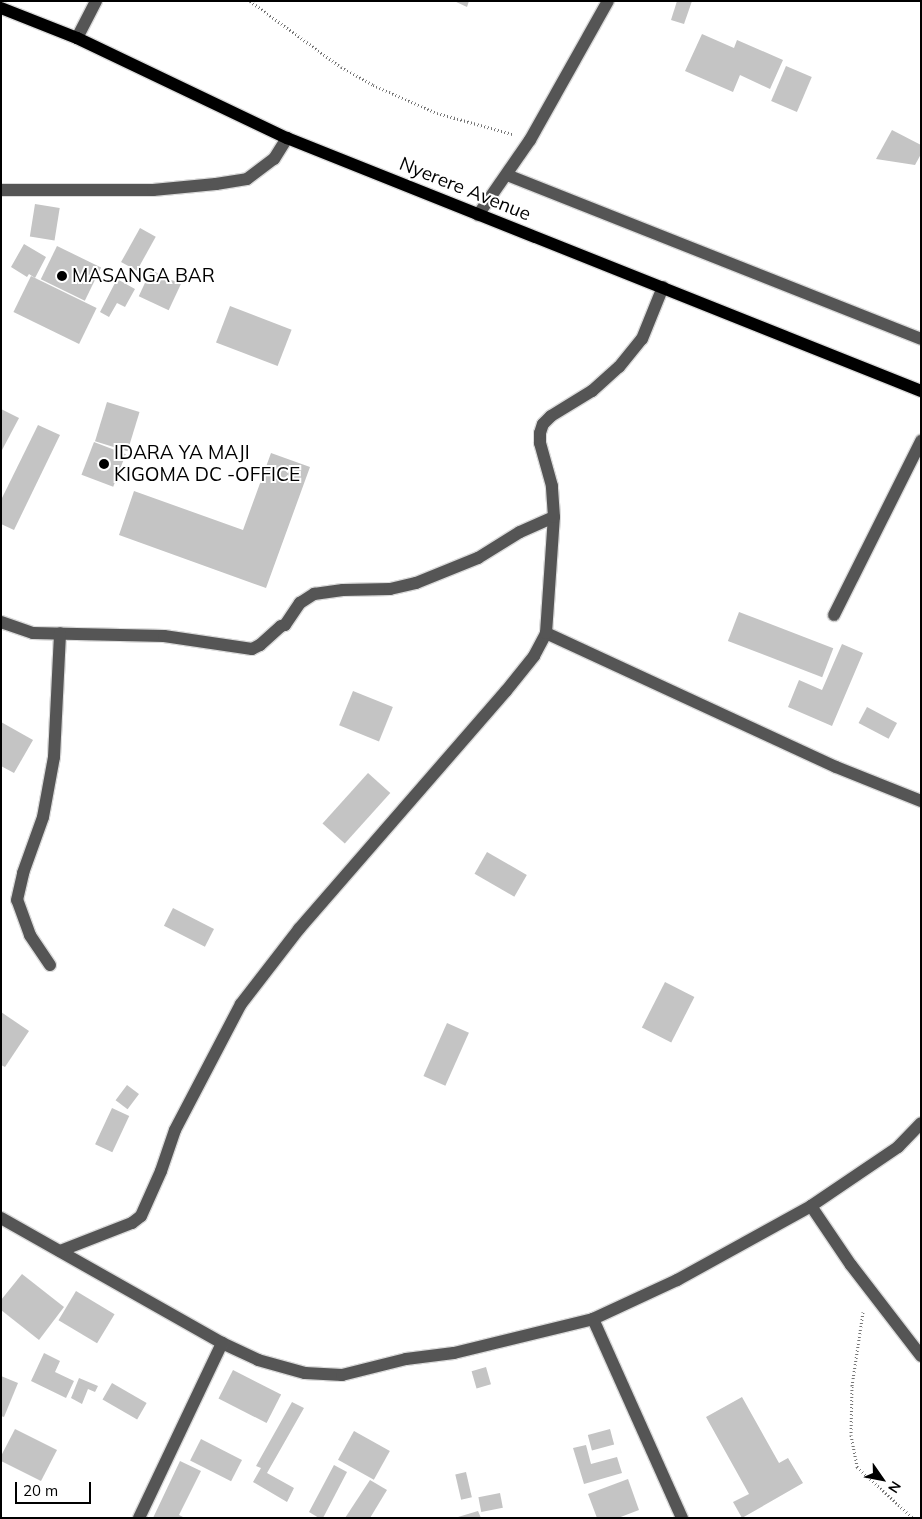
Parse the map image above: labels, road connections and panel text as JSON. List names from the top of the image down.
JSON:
{
  "streets": {
    "main road": ["Nyerere Avenue"]
  },
  "places": ["MASANGA BAR", "IDARA YA MAJI KIGOMA DC -OFFICE"],
  "scale_bar": "20 m",
  "north": "bottom right"
}
